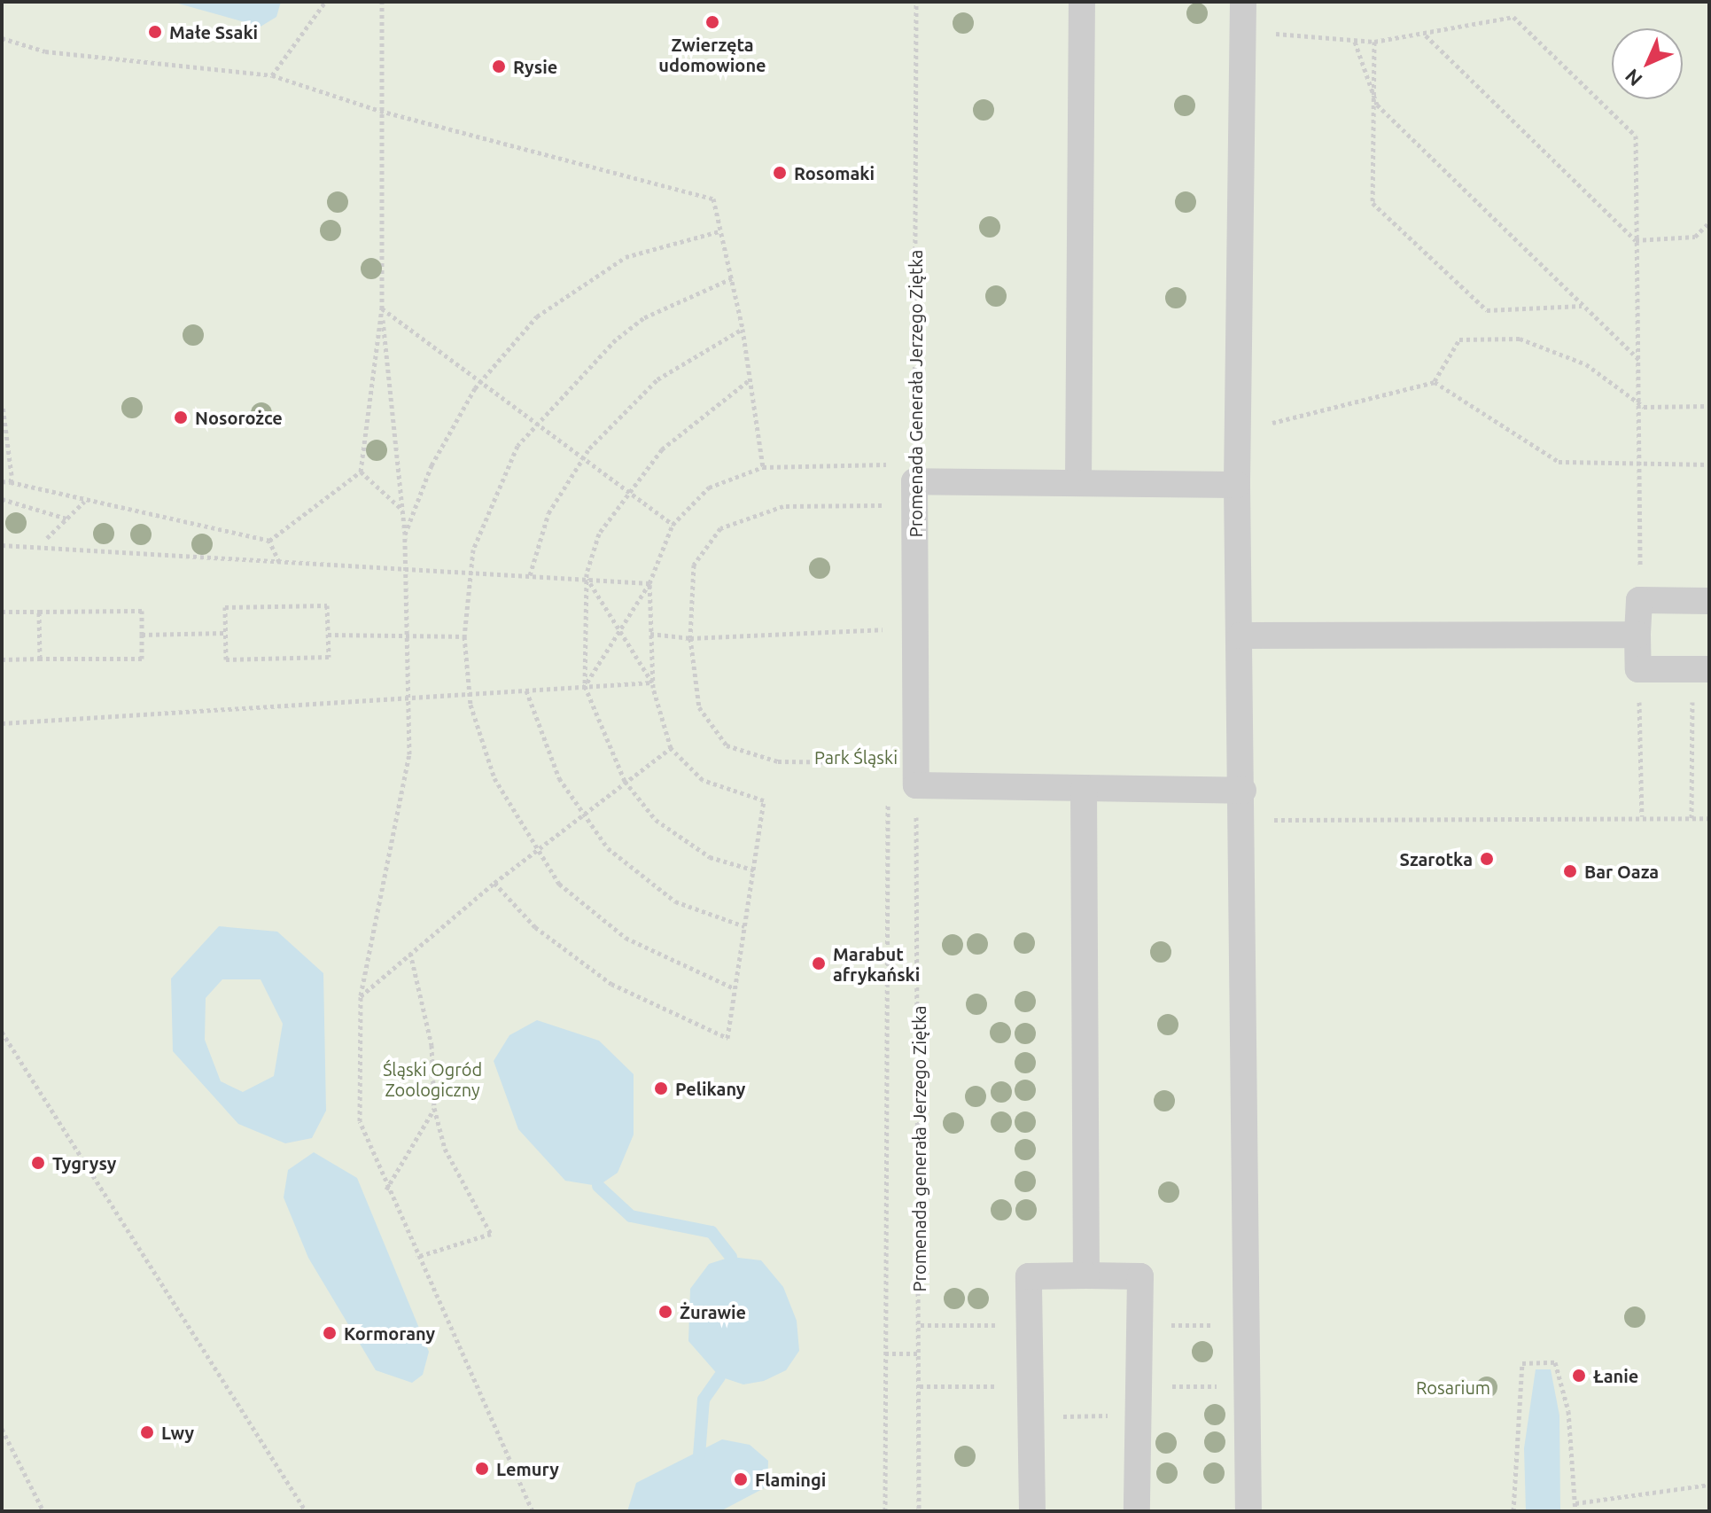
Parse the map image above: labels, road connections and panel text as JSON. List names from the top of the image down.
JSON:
{
  "streets": {
    "street": ["Promenada Generała Jerzego Ziętka"],
    "path": ["Promenada generała Jerzego Ziętka"]
  },
  "crossings": [
    ["Promenada Generała Jerzego Ziętka", "Promenada generała Jerzego Ziętka"]
  ],
  "parks": ["Park Śląski", "Śląski Ogród Zoologiczny", "Rosarium"],
  "places": [
    "Zwierzęta udomowione",
    "Małe Ssaki",
    "Rysie",
    "Rosomaki",
    "Nosorożce",
    "Szarotka",
    "Bar Oaza",
    "Marabut afrykański",
    "Pelikany",
    "Tygrysy",
    "Żurawie",
    "Kormorany",
    "Łanie",
    "Lwy",
    "Lemury",
    "Flamingi"
  ],
  "north": "bottom left"
}
